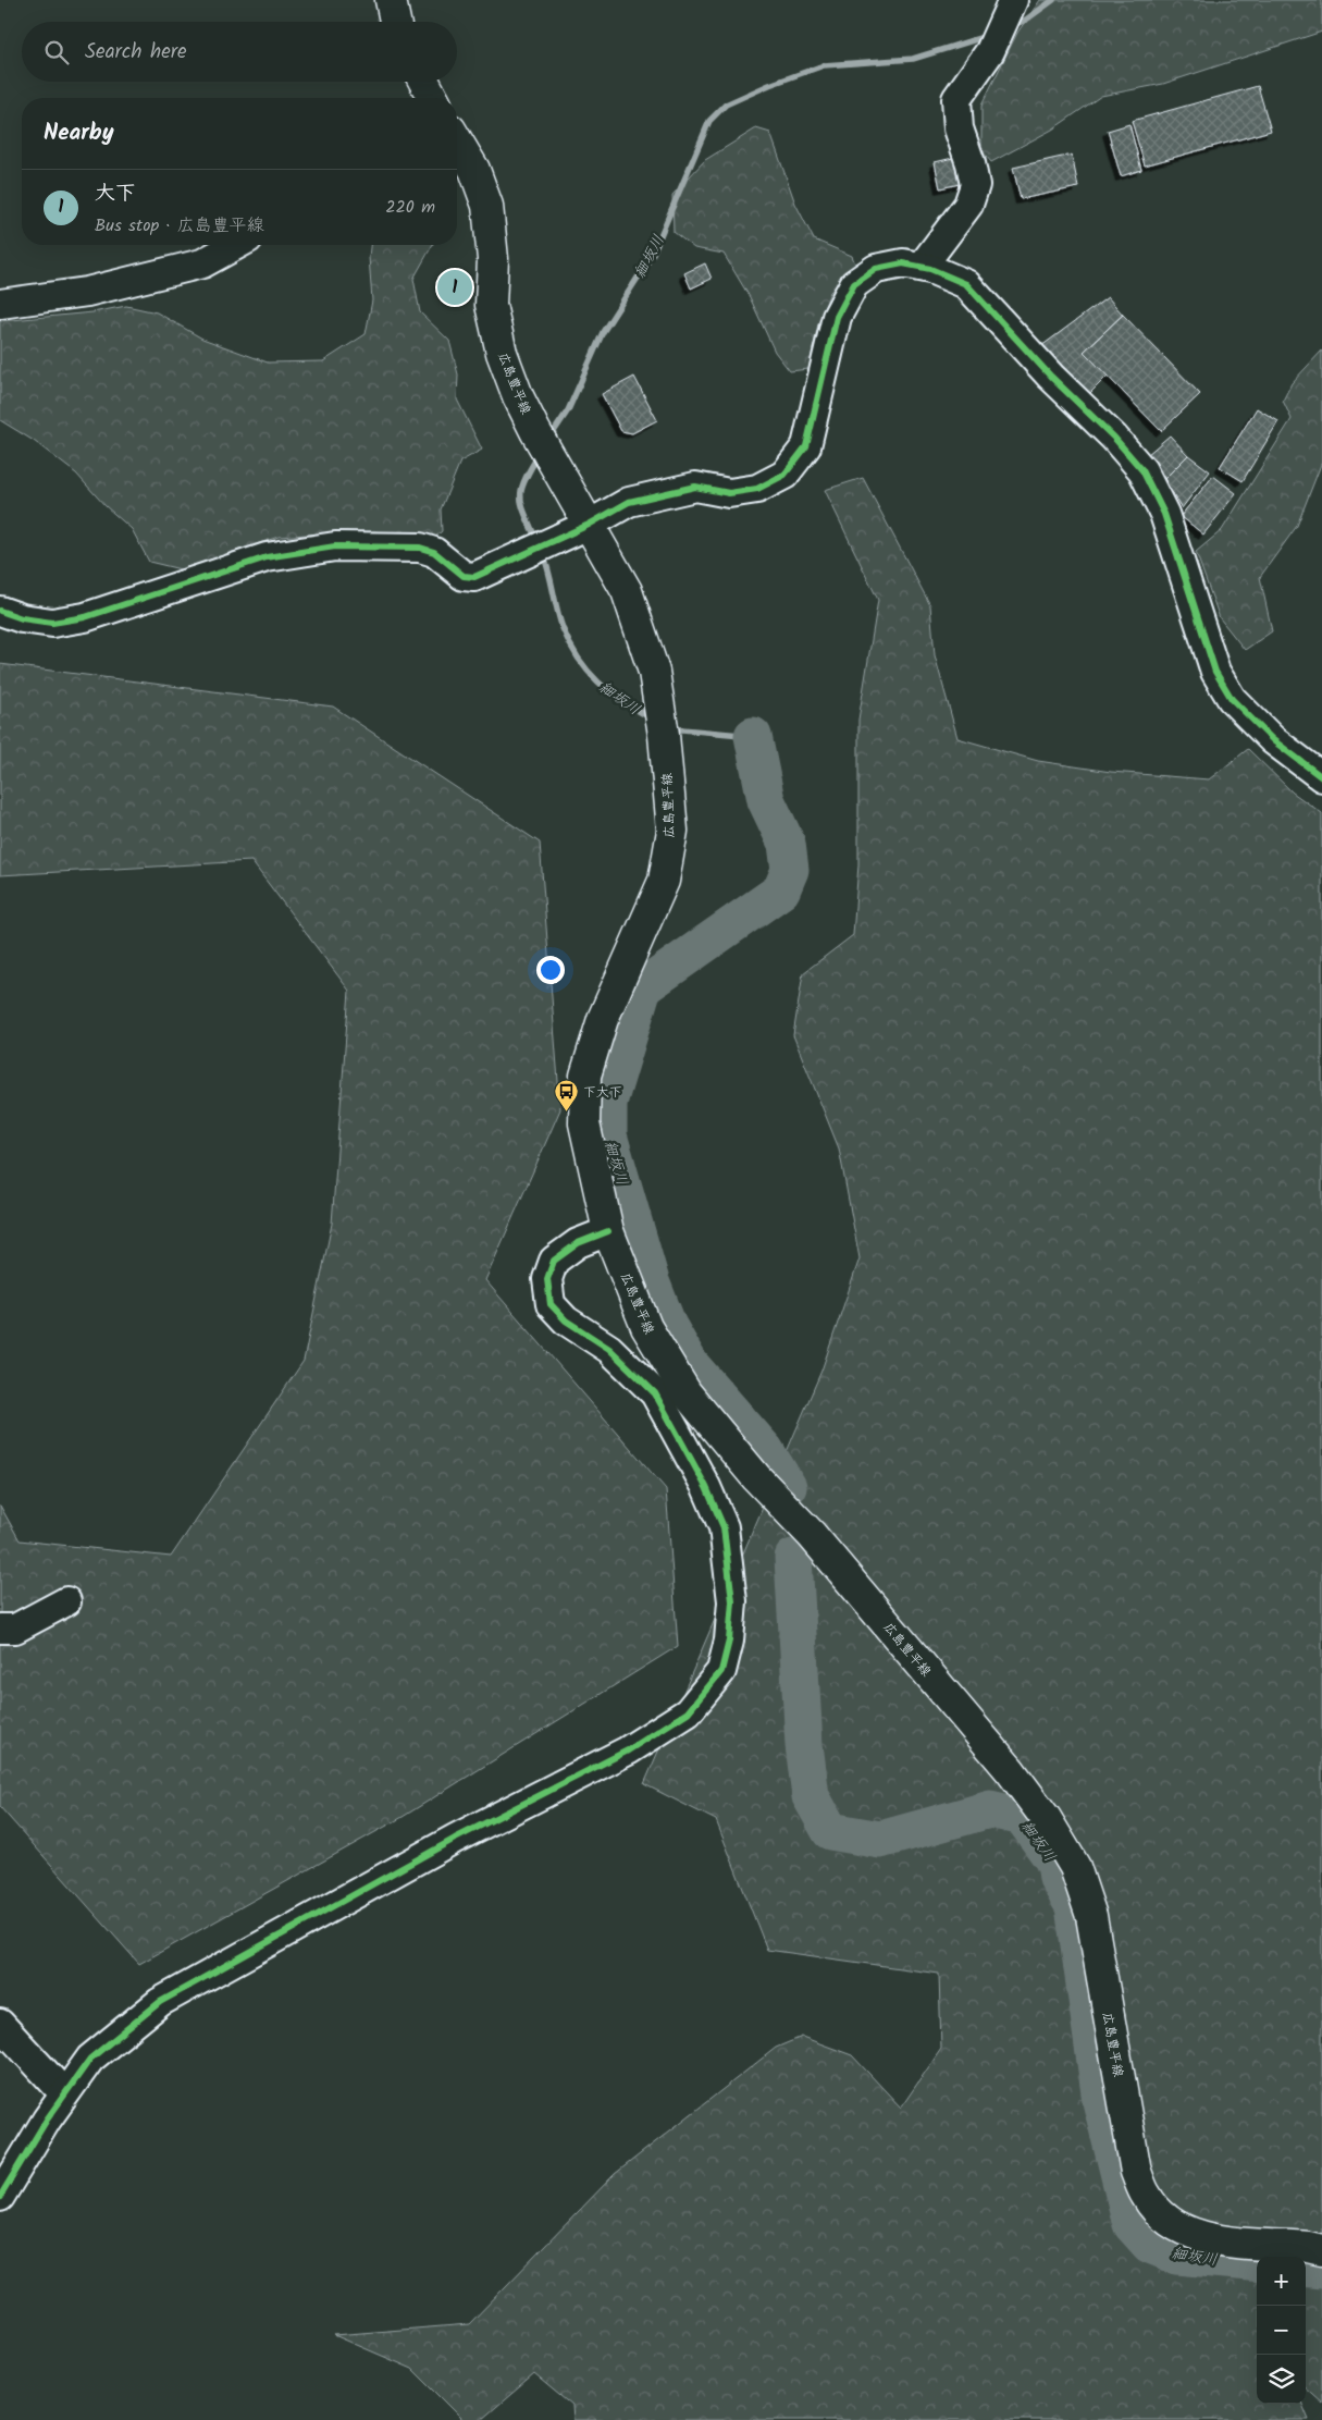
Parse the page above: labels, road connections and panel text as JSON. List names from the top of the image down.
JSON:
{
  "streets": {
    "main road": ["広島豊平線"]
  },
  "water": ["細坂川"],
  "places": {
    "bus stop": ["下大下"]
  },
  "page": {
    "search": "Search here",
    "heading": "Nearby",
    "list": [
      {
        "mark": "1",
        "name": "大下",
        "note": "Bus stop · 広島豊平線",
        "value": "220 m"
      }
    ],
    "pins": "1",
    "map_buttons": ["+", "−"]
  }
}
